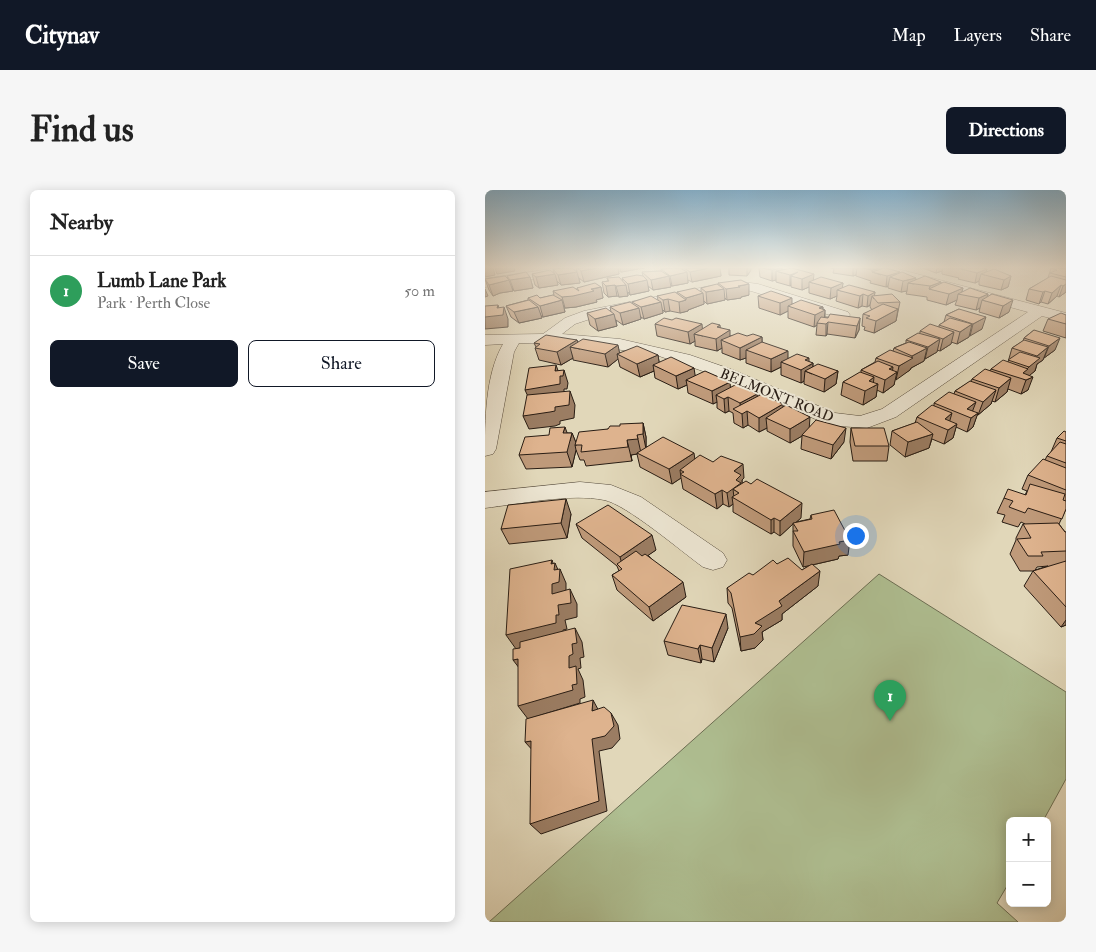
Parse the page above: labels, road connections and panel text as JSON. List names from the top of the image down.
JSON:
{
  "streets": {
    "street": ["BELMONT ROAD"]
  },
  "page": {
    "header": "Citynav",
    "nav": ["Map", "Layers", "Share"],
    "buttons": [
      "Directions",
      ["Save", "Share"]
    ],
    "title": "Find us",
    "heading": "Nearby",
    "list": [
      {
        "mark": "1",
        "name": "Lumb Lane Park",
        "note": "Park · Perth Close",
        "value": "50 m"
      }
    ],
    "pins": "1",
    "map_buttons": ["+", "−"]
  }
}
